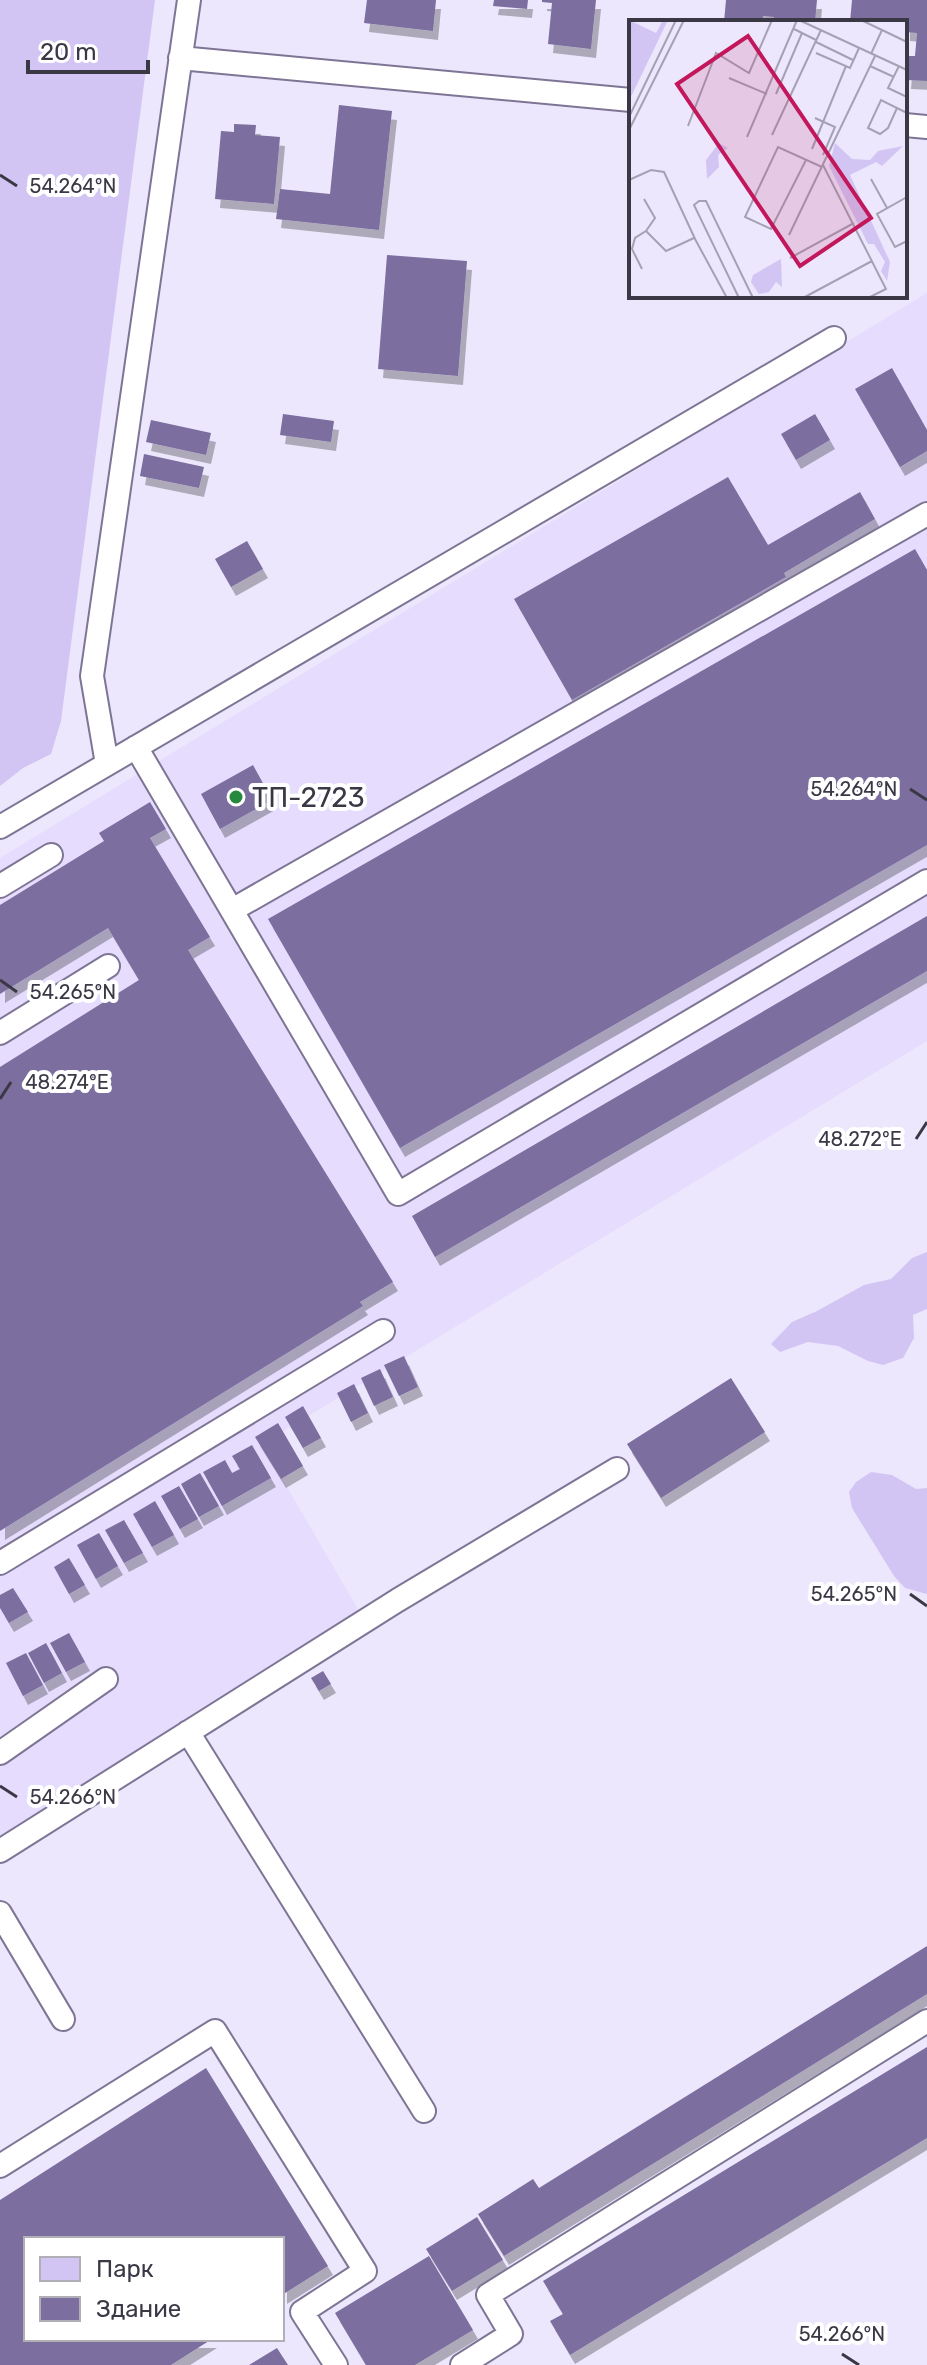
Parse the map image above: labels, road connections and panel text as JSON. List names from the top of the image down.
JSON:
{
  "places": ["ТП-2723"],
  "legend": ["Парк", "Здание"],
  "scale_bar": "20 m",
  "coordinates": [
    "54.264°N",
    "54.265°N",
    "48.274°E",
    "48.272°E",
    "54.266°N"
  ]
}
